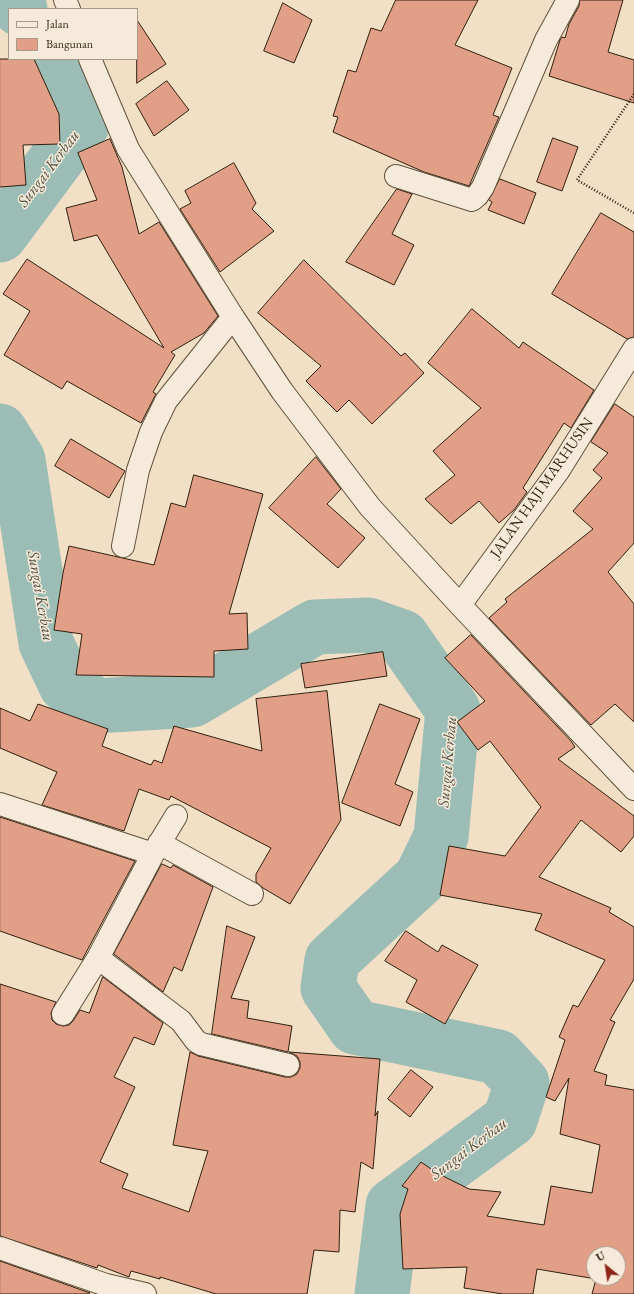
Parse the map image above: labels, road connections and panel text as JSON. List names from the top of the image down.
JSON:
{
  "streets": {
    "street": ["JALAN HAJI MARHUSIN"]
  },
  "water": ["Sungai Kerbau"],
  "legend": ["Jalan", "Bangunan"],
  "north": "top left"
}
